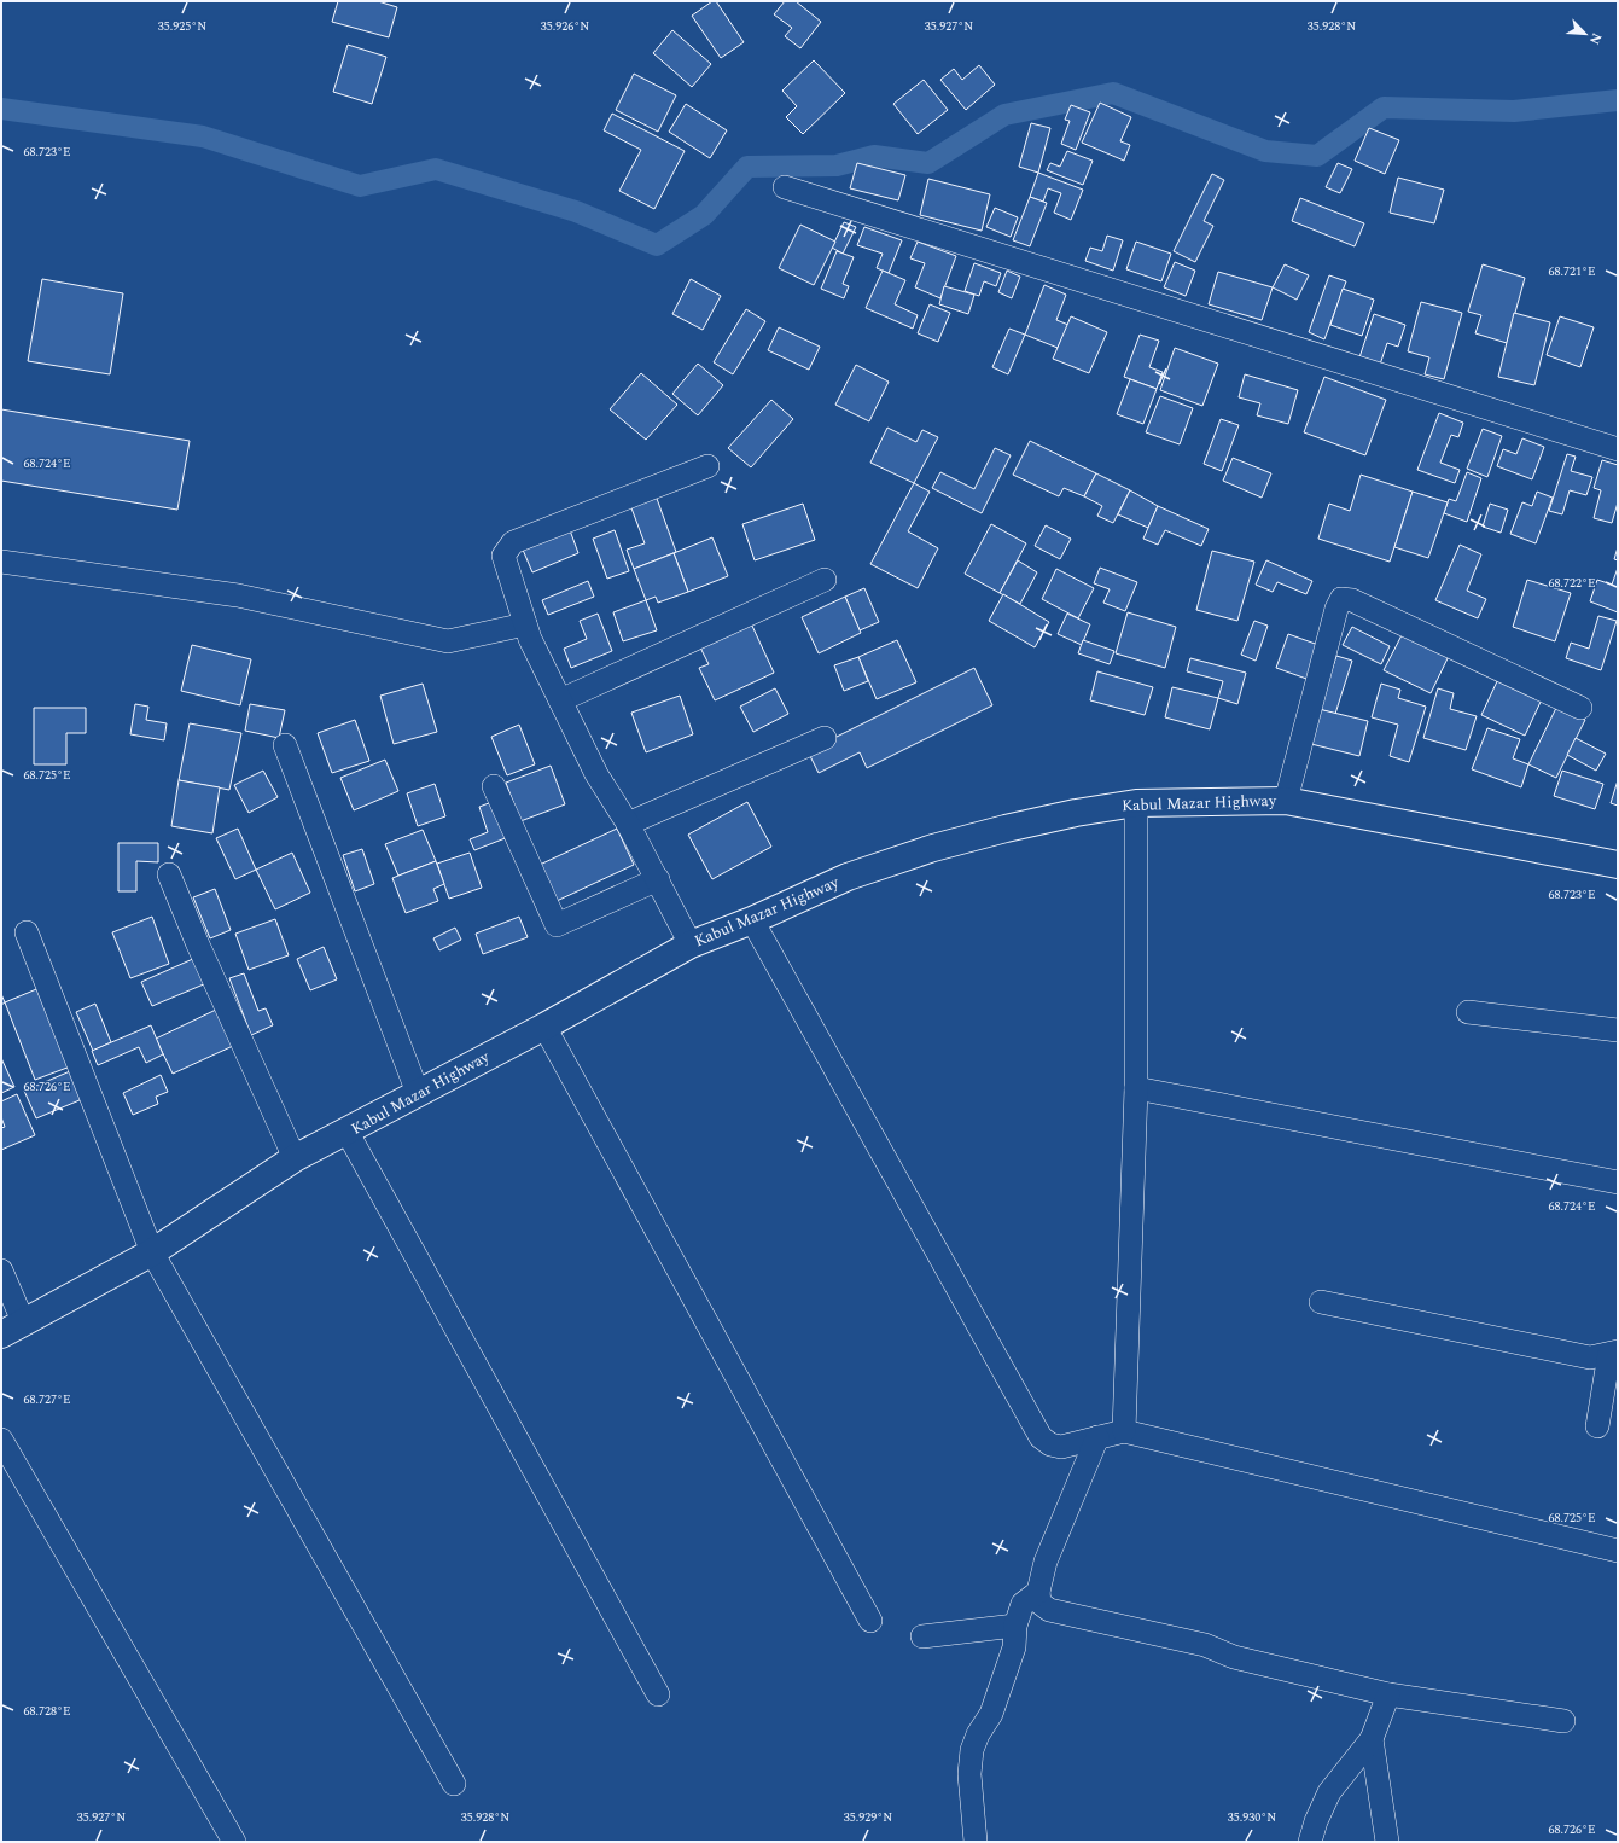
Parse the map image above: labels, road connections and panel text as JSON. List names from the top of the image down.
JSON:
{
  "streets": {
    "highway": ["Kabul Mazar Highway"]
  },
  "north": "bottom right",
  "coordinates": [
    "35.925°N",
    "35.926°N",
    "35.927°N",
    "35.928°N",
    "68.723°E",
    "68.721°E",
    "68.724°E",
    "68.722°E",
    "68.725°E",
    "68.726°E",
    "68.727°E",
    "68.728°E",
    "35.929°N",
    "35.930°N"
  ]
}
